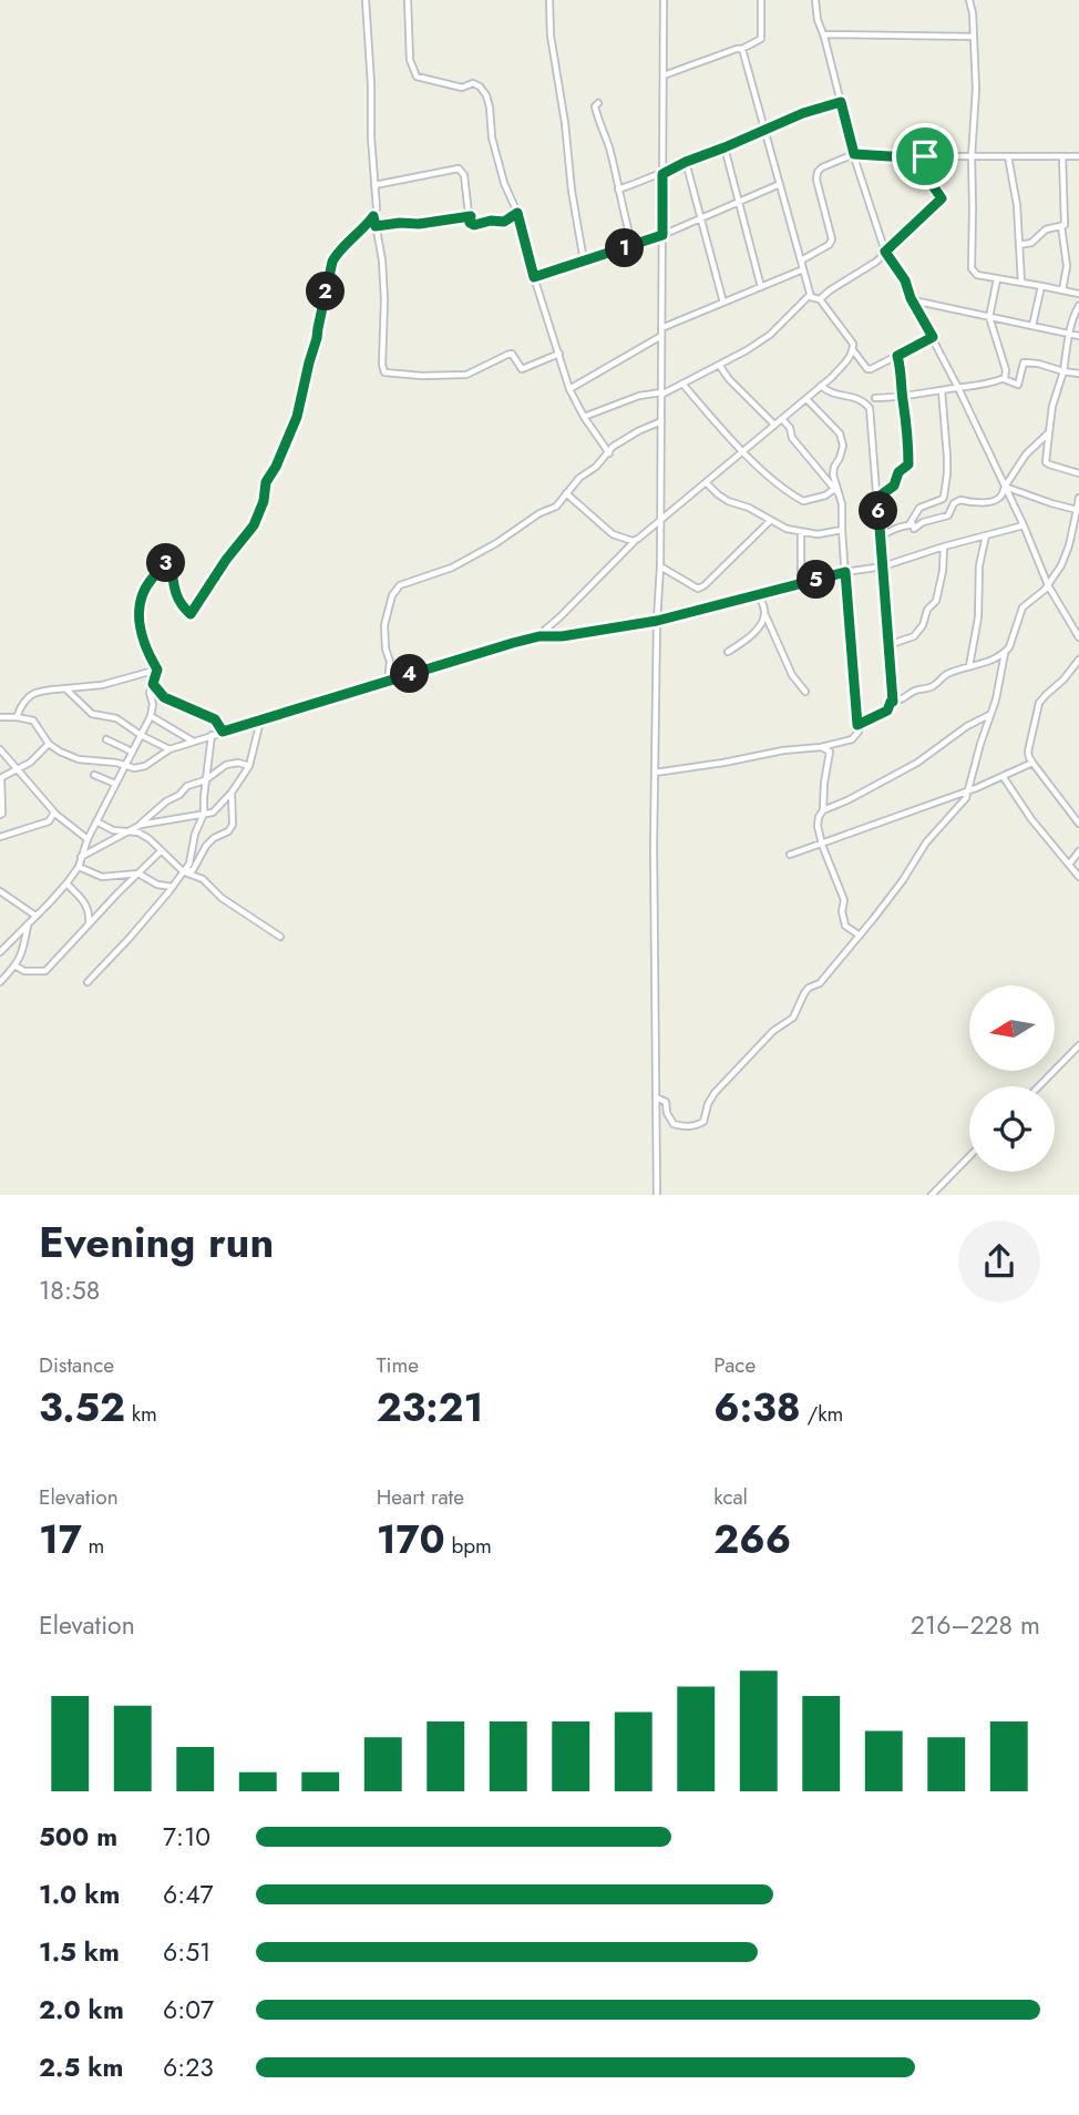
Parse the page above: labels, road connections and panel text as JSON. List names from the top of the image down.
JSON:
{
  "north": "left",
  "page": {
    "pins": [
      "1",
      "2",
      "6",
      "3",
      "5",
      "4"
    ],
    "heading": ["Evening run", "18:58"],
    "stats": [
      ["Distance", "3.52 km"],
      ["Time", "23:21"],
      ["Pace", "6:38 /km"],
      ["Elevation", "17 m"],
      ["Heart rate", "170 bpm"],
      ["kcal", "266"]
    ],
    "chart": ["Elevation", "216–228 m"],
    "list": [
      {
        "name": "500 m",
        "note": "7:10"
      },
      {
        "name": "1.0 km",
        "note": "6:47"
      },
      {
        "name": "1.5 km",
        "note": "6:51"
      },
      {
        "name": "2.0 km",
        "note": "6:07"
      },
      {
        "name": "2.5 km",
        "note": "6:23"
      }
    ]
  }
}
